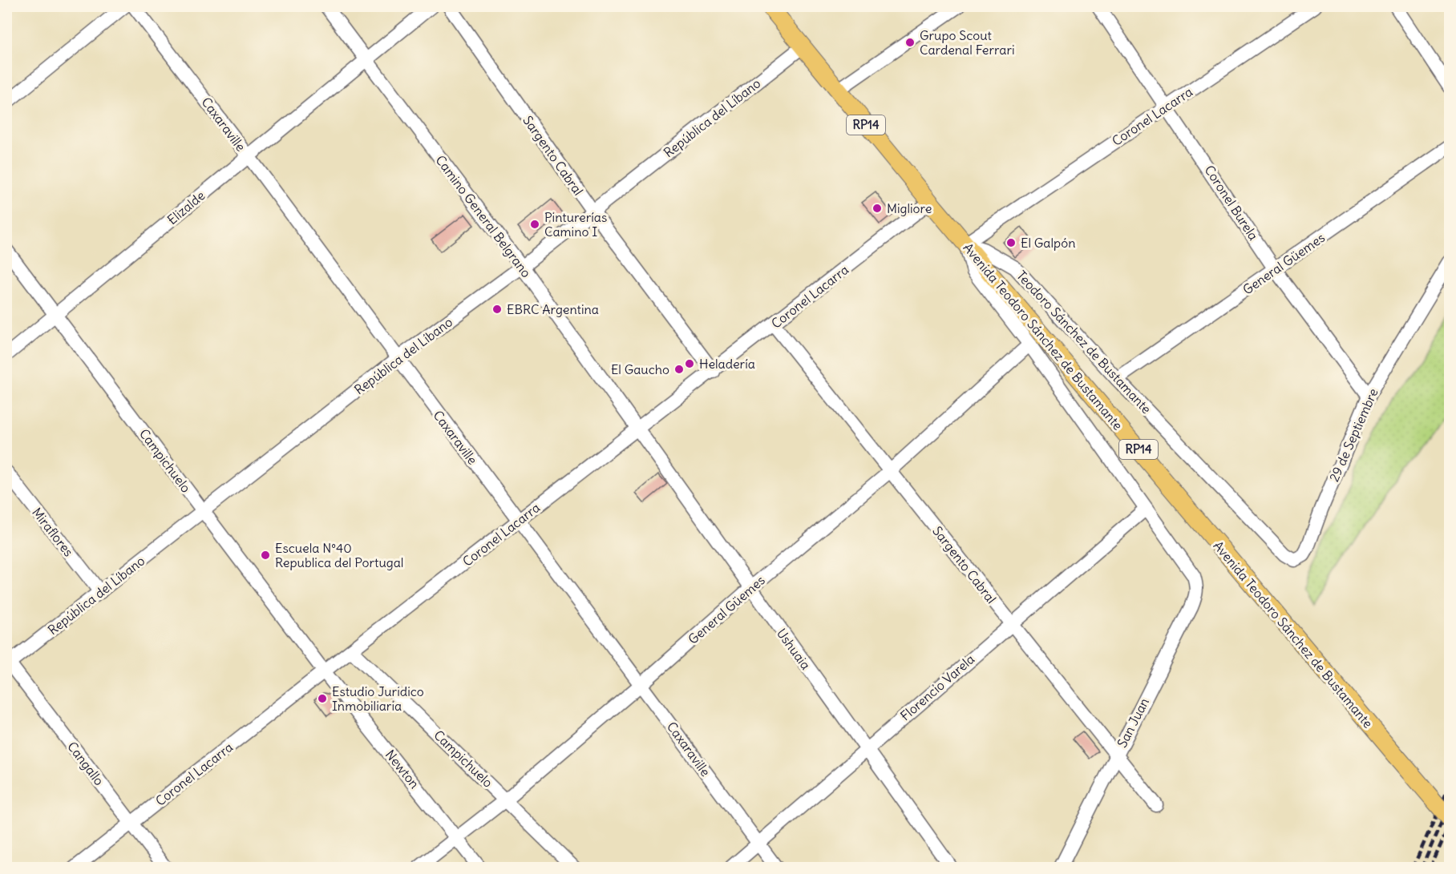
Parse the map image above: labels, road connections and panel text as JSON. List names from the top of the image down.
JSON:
{
  "streets": {
    "main road": ["RP14", "Avenida Teodoro Sánchez de Bustamante"],
    "street": [
      "Coronel Lacarra",
      "República del Líbano",
      "Caxaraville",
      "Sargento Cabral",
      "Coronel Burela",
      "Elizalde",
      "Camino General Belgrano",
      "General Güemes",
      "Teodoro Sánchez de Bustamante",
      "29 de Septiembre",
      "Campichuelo",
      "Miraflores",
      "Ushuaia",
      "Florencio Varela",
      "San Juan",
      "Cangallo",
      "Newton"
    ]
  },
  "crossings": [
    ["Coronel Lacarra", "Caxaraville"],
    ["Coronel Lacarra", "Sargento Cabral"],
    ["Coronel Lacarra", "Coronel Burela"],
    ["Coronel Lacarra", "Camino General Belgrano"],
    ["Coronel Lacarra", "Avenida Teodoro Sánchez de Bustamante"],
    ["Coronel Lacarra", "Teodoro Sánchez de Bustamante"],
    ["Coronel Lacarra", "Campichuelo"],
    ["Coronel Lacarra", "Ushuaia"],
    ["Coronel Lacarra", "Cangallo"],
    ["Coronel Lacarra", "Newton"],
    ["República del Líbano", "Caxaraville"],
    ["República del Líbano", "Sargento Cabral"],
    ["República del Líbano", "Camino General Belgrano"],
    ["República del Líbano", "Avenida Teodoro Sánchez de Bustamante"],
    ["República del Líbano", "Campichuelo"],
    ["República del Líbano", "Miraflores"],
    ["República del Líbano", "Cangallo"],
    ["Caxaraville", "Elizalde"],
    ["Caxaraville", "General Güemes"],
    ["Caxaraville", "Florencio Varela"],
    ["Sargento Cabral", "General Güemes"],
    ["Sargento Cabral", "Florencio Varela"],
    ["Sargento Cabral", "San Juan"],
    ["Coronel Burela", "General Güemes"],
    ["Coronel Burela", "29 de Septiembre"],
    ["Elizalde", "Camino General Belgrano"],
    ["Elizalde", "Campichuelo"],
    ["Camino General Belgrano", "Ushuaia"],
    ["General Güemes", "Teodoro Sánchez de Bustamante"],
    ["General Güemes", "Campichuelo"],
    ["General Güemes", "Ushuaia"],
    ["General Güemes", "Newton"],
    ["Avenida Teodoro Sánchez de Bustamante", "Teodoro Sánchez de Bustamante"],
    ["Teodoro Sánchez de Bustamante", "29 de Septiembre"],
    ["Campichuelo", "Newton"],
    ["Ushuaia", "Florencio Varela"],
    ["Florencio Varela", "San Juan"]
  ],
  "places": [
    "Grupo Scout Cardenal Ferrari",
    "Migliore",
    "Pinturerías Camino I",
    "El Galpón",
    "EBRC Argentina",
    "Heladería",
    "El Gaucho",
    "Escuela Nº40 Republica del Portugal",
    "Estudio Juridico Inmobiliaria"
  ]
}
